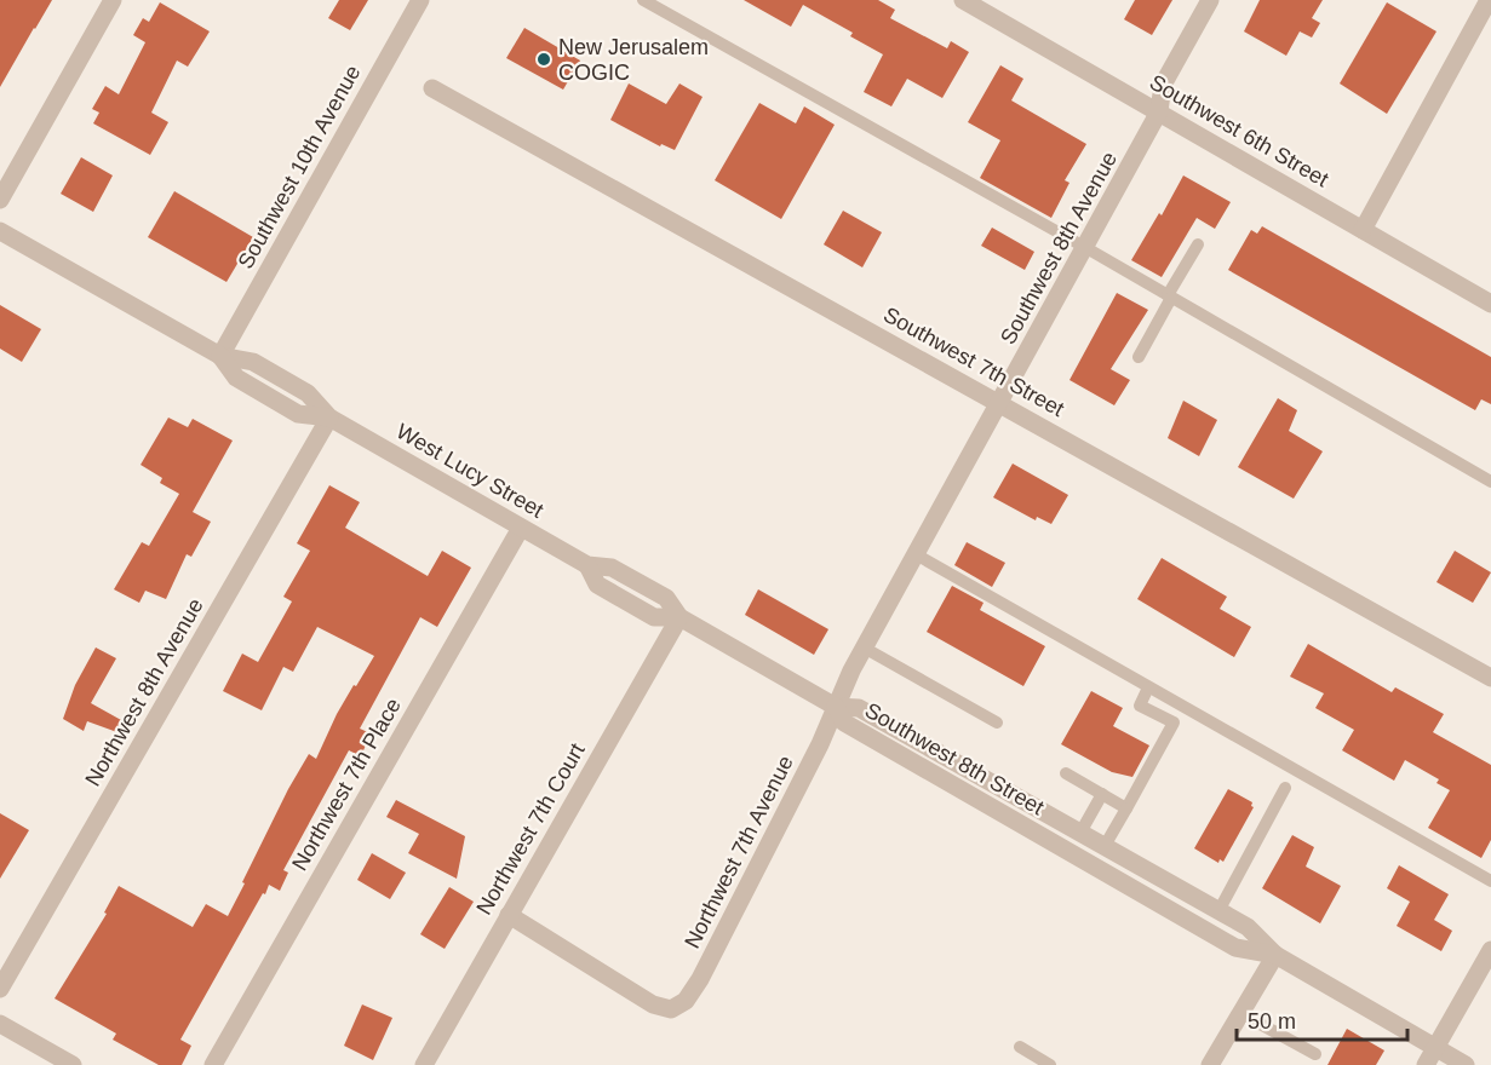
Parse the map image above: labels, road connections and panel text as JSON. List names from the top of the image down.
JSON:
{
  "streets": {
    "street": [
      "Southwest 6th Street",
      "Southwest 10th Avenue",
      "Southwest 8th Avenue",
      "Southwest 7th Street",
      "West Lucy Street",
      "Northwest 8th Avenue",
      "Southwest 8th Street",
      "Northwest 7th Place",
      "Northwest 7th Court",
      "Northwest 7th Avenue"
    ]
  },
  "crossings": [
    ["Southwest 6th Street", "Southwest 8th Avenue"],
    ["Southwest 10th Avenue", "West Lucy Street"],
    ["Southwest 8th Avenue", "Southwest 7th Street"],
    ["Southwest 8th Avenue", "West Lucy Street"],
    ["Southwest 8th Avenue", "Southwest 8th Street"],
    ["Southwest 8th Avenue", "Northwest 7th Avenue"],
    ["West Lucy Street", "Northwest 8th Avenue"],
    ["West Lucy Street", "Southwest 8th Street"],
    ["West Lucy Street", "Northwest 7th Place"],
    ["West Lucy Street", "Northwest 7th Court"],
    ["West Lucy Street", "Northwest 7th Avenue"],
    ["Southwest 8th Street", "Northwest 7th Avenue"],
    ["Northwest 7th Court", "Northwest 7th Avenue"]
  ],
  "places": ["New Jerusalem COGIC"],
  "scale_bar": "50 m"
}
